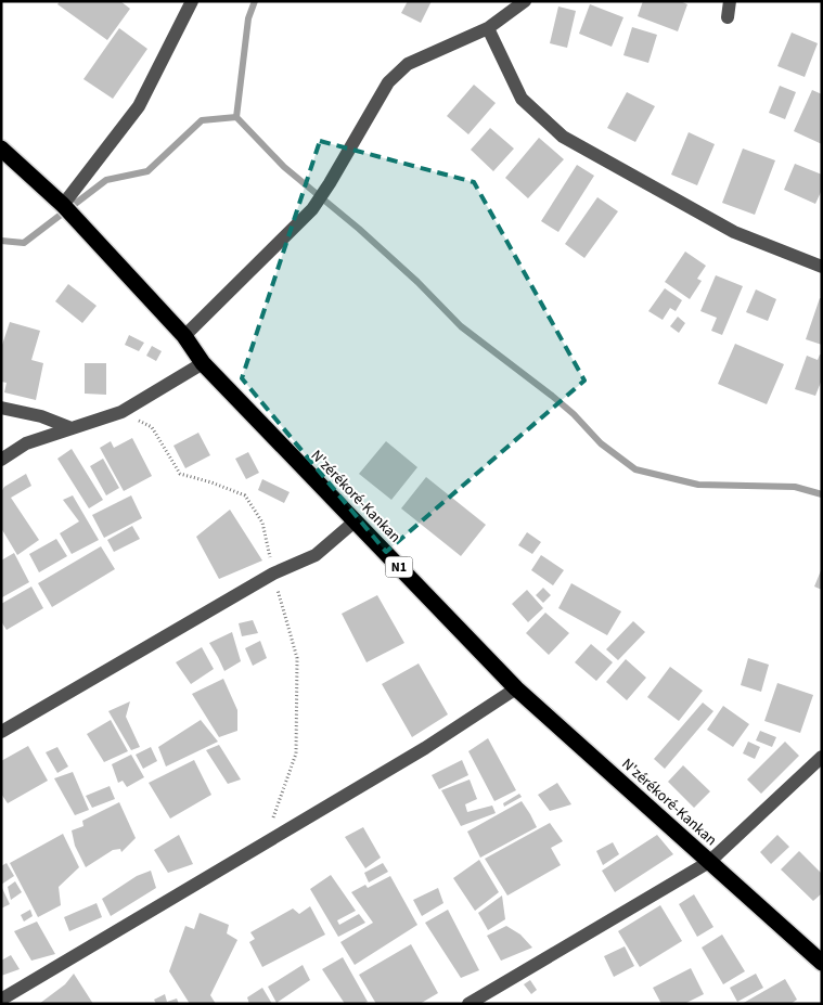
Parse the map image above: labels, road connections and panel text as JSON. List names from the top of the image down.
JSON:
{
  "streets": {
    "highway": ["N'zérékoré-Kankan", "N1"]
  }
}
